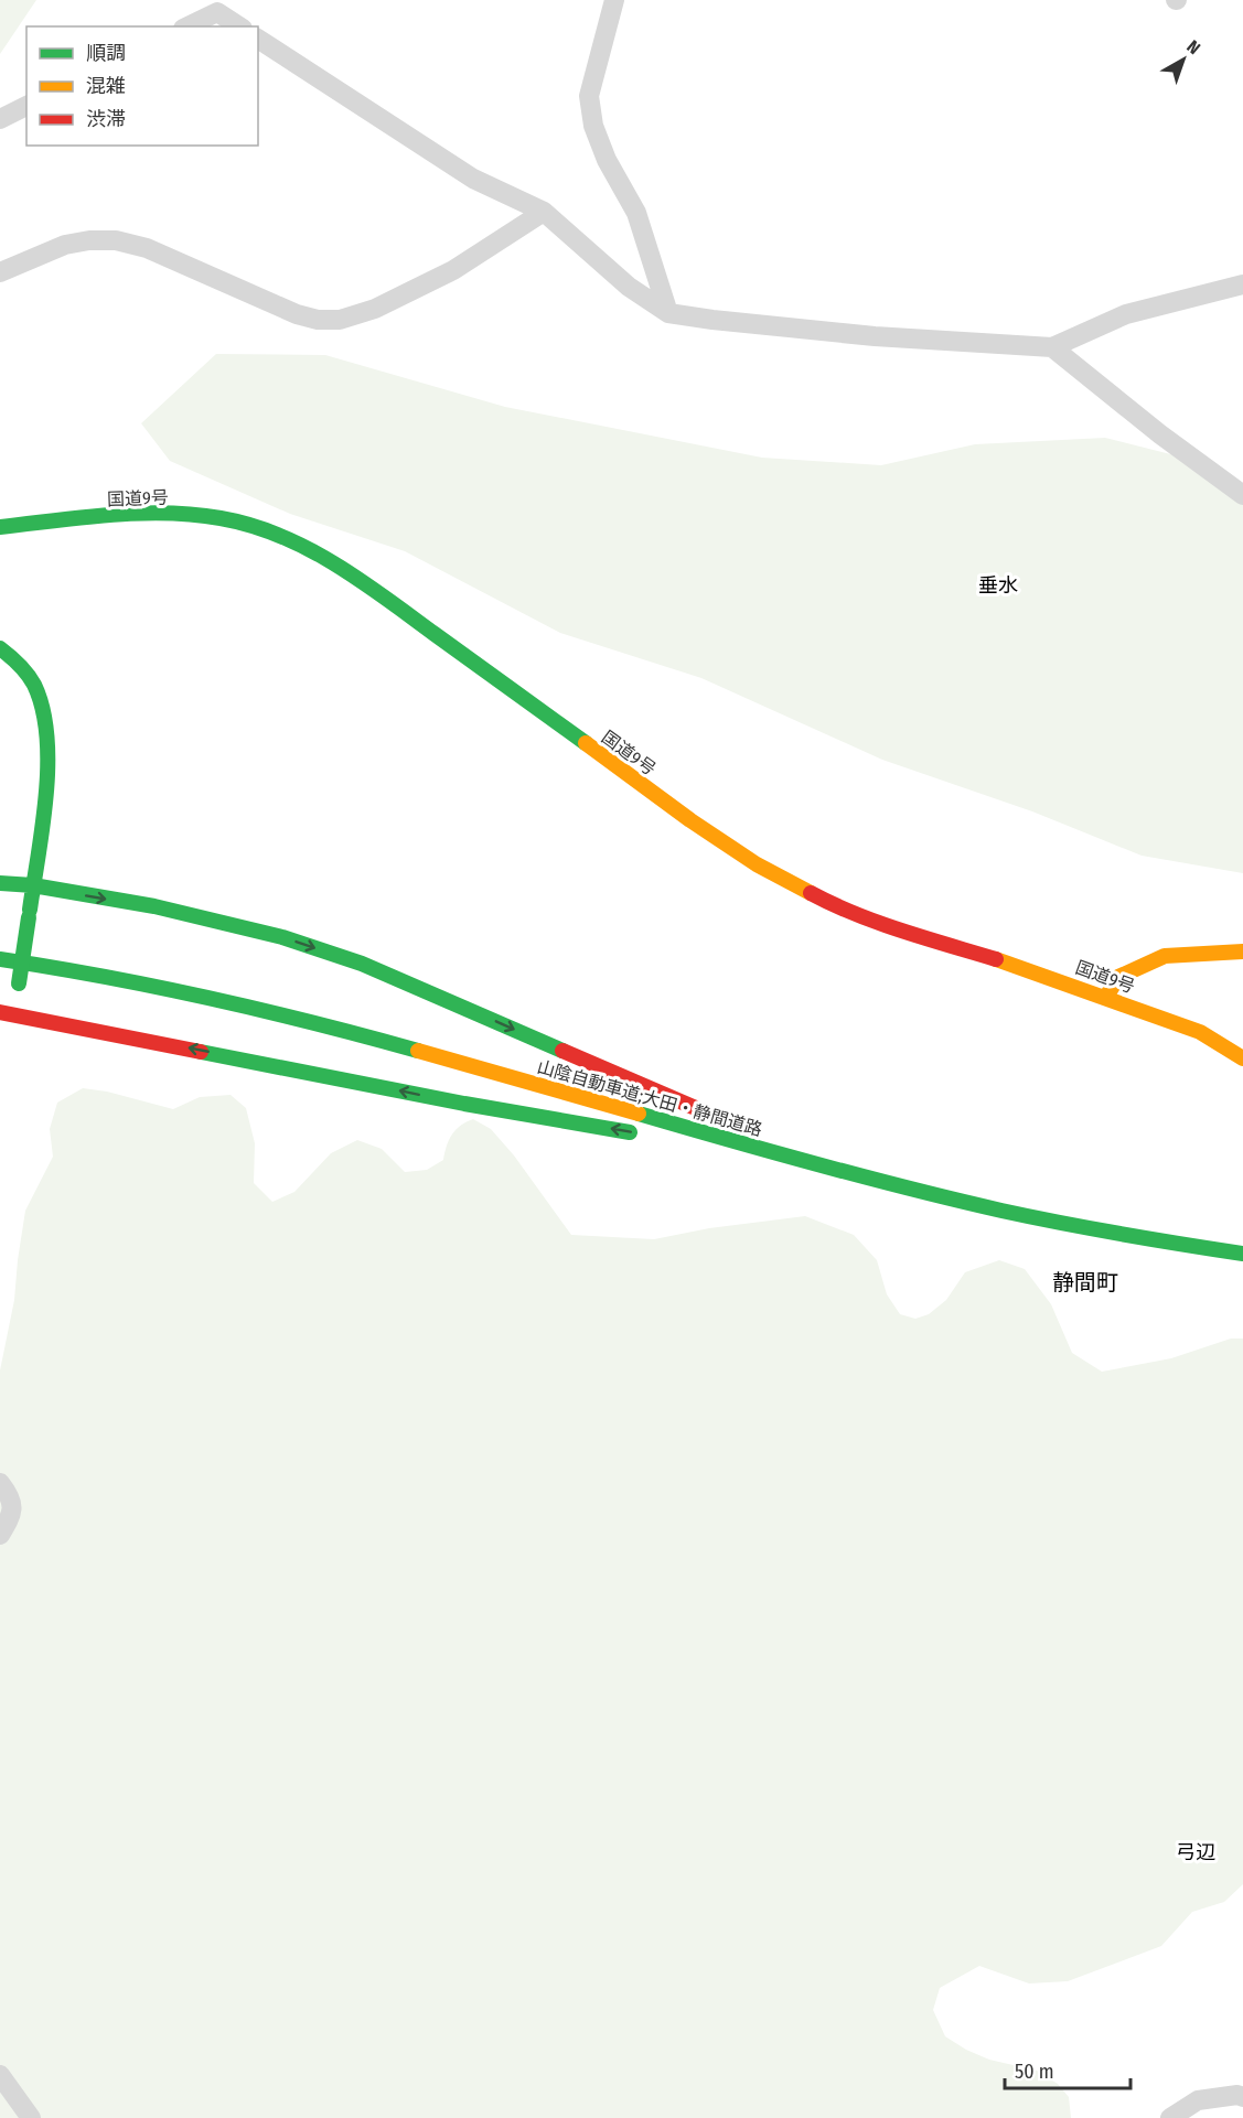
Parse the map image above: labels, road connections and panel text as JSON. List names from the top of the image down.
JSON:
{
  "streets": {
    "main road": ["国道9号", "山陰自動車道;大田・静間道路"]
  },
  "districts": ["垂水", "静間町", "弓辺"],
  "legend": ["順調", "混雑", "渋滞"],
  "scale_bar": "50 m",
  "north": "top right"
}
